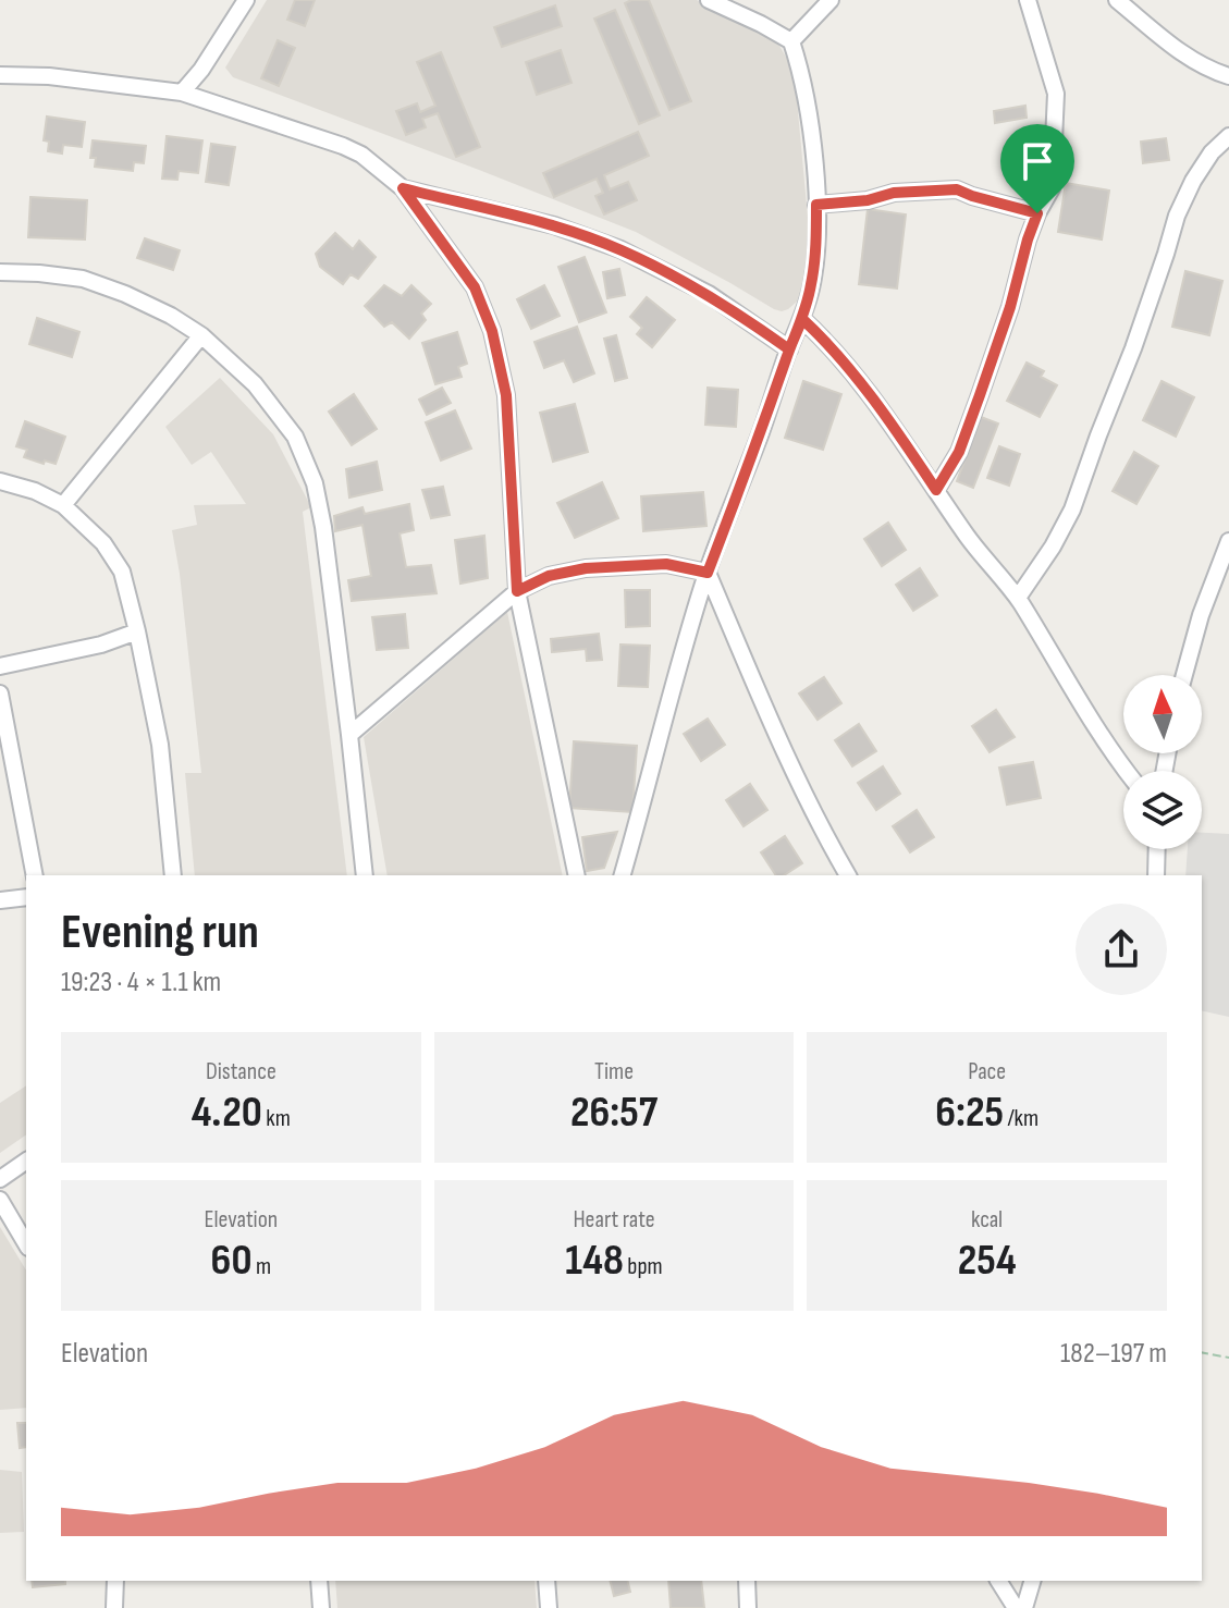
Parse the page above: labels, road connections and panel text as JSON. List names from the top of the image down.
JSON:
{
  "north": "top",
  "page": {
    "heading": ["Evening run", "19:23 · 4 × 1.1 km"],
    "stats": [
      ["Distance", "4.20 km"],
      ["Time", "26:57"],
      ["Pace", "6:25 /km"],
      ["Elevation", "60 m"],
      ["Heart rate", "148 bpm"],
      ["kcal", "254"]
    ],
    "chart": ["Elevation", "182–197 m"]
  }
}
